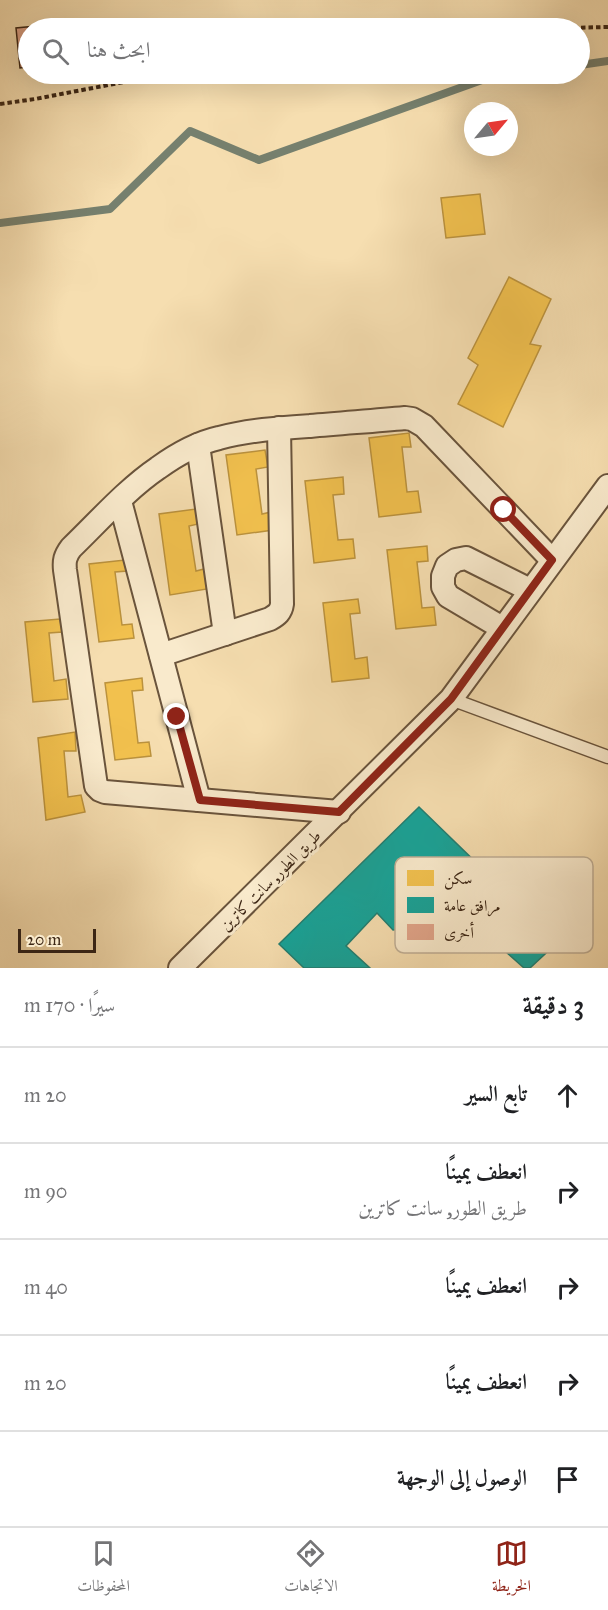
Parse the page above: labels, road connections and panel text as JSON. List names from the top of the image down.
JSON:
{
  "streets": {
    "street": ["طريق الطور, سانت كاترين"]
  },
  "legend": ["سكن", "مرافق عامة", "أخرى"],
  "scale_bar": "20 m",
  "north": "top right",
  "page": {
    "search": "ابحث هنا",
    "scale": "20 m",
    "heading": ["3 دقيقة", "سيرًا · 170 m"],
    "list": [
      ["تابع السير", "20 m"],
      ["انعطف يمينًا", "طريق الطور, سانت كاترين", "90 m"],
      ["انعطف يمينًا", "40 m"],
      ["انعطف يمينًا", "20 m"],
      "الوصول إلى الوجهة"
    ],
    "nav": ["الخريطة", "الاتجاهات", "المحفوظات"]
  }
}
